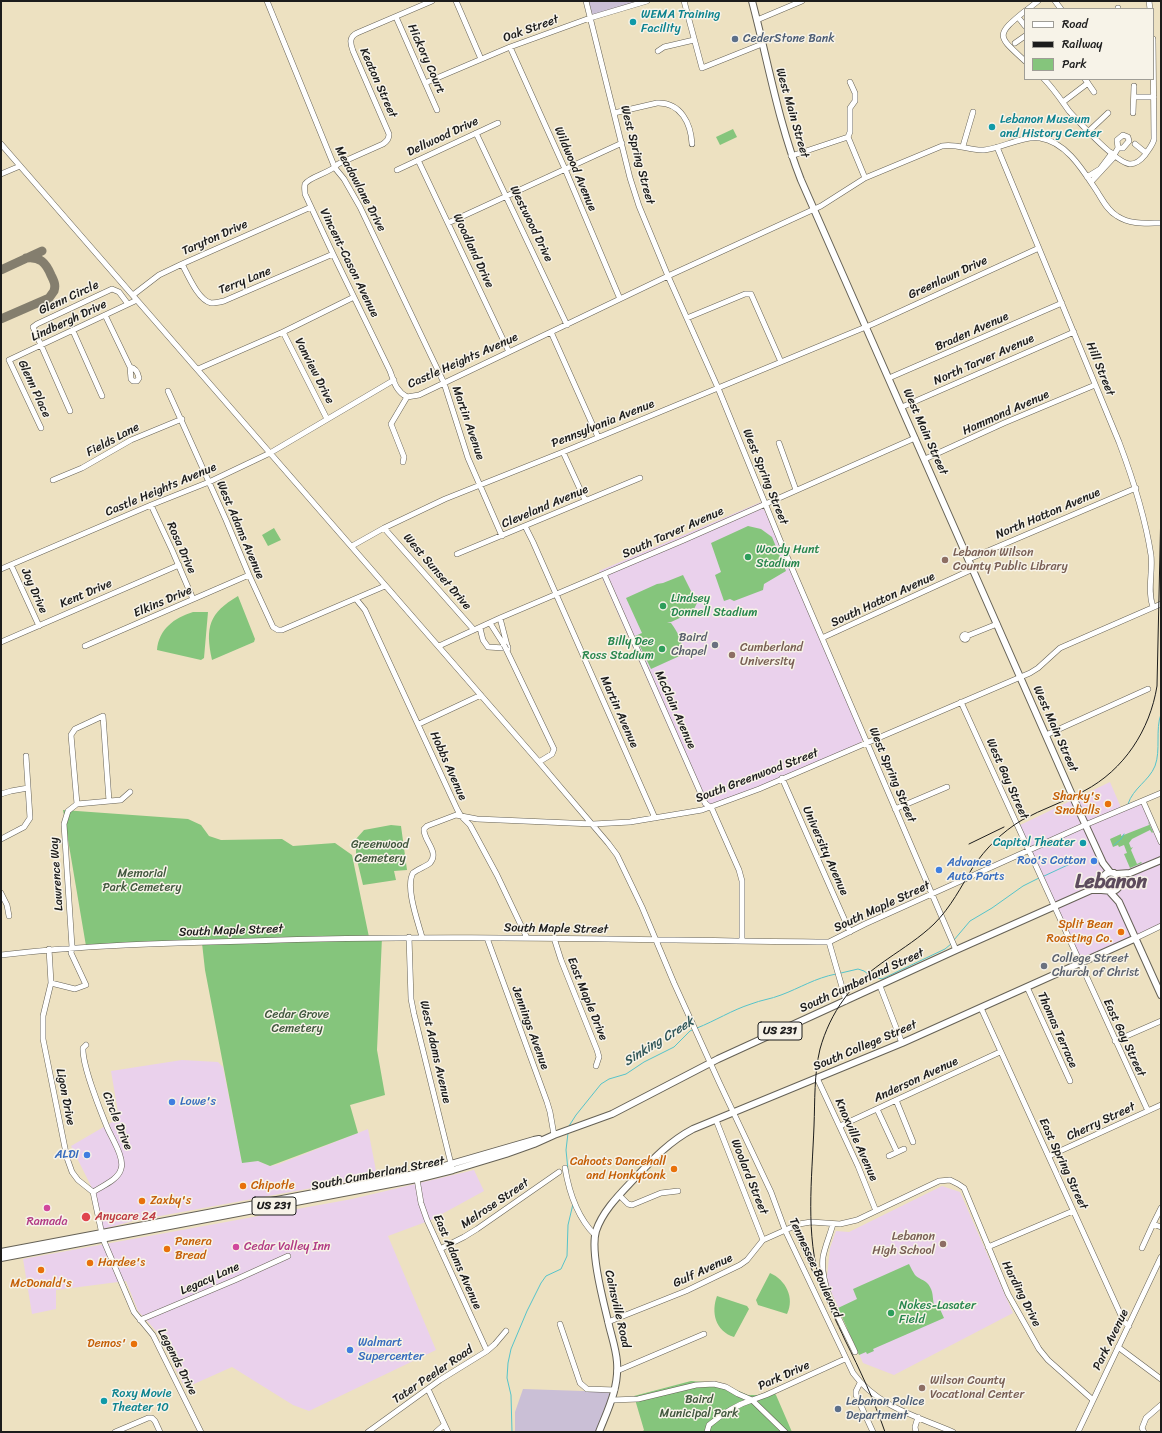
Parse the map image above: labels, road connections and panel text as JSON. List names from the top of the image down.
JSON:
{
  "streets": {
    "main road": [
      "West Main Street",
      "South Cumberland Street",
      "US 231",
      "South College Street",
      "Cainsville Road"
    ],
    "street": [
      "Oak Street",
      "Hickory Court",
      "Keaton Street",
      "Dellwood Drive",
      "West Spring Street",
      "Wildwood Avenue",
      "Meadowlane Drive",
      "Westwood Drive",
      "Taryton Drive",
      "Woodland Drive",
      "Vincent-Cason Avenue",
      "Greenlawn Drive",
      "Terry Lane",
      "Glenn Circle",
      "Lindbergh Drive",
      "Braden Avenue",
      "North Tarver Avenue",
      "Castle Heights Avenue",
      "Hill Street",
      "Vanview Drive",
      "Glenn Place",
      "Hammond Avenue",
      "Martin Avenue",
      "Pennsylvania Avenue",
      "Fields Lane",
      "Cleveland Avenue",
      "North Hatton Avenue",
      "West Adams Avenue",
      "South Tarver Avenue",
      "Rosa Drive",
      "West Sunset Drive",
      "Joy Drive",
      "Kent Drive",
      "South Hatton Avenue",
      "Elkins Drive",
      "McClain Avenue",
      "Hobbs Avenue",
      "South Greenwood Street",
      "West Gay Street",
      "University Avenue",
      "Lawrence Way",
      "South Maple Street",
      "East Maple Drive",
      "Jennings Avenue",
      "Thomas Terrace",
      "East Gay Street",
      "Anderson Avenue",
      "Ligon Drive",
      "Circle Drive",
      "Cherry Street",
      "Knoxville Avenue",
      "East Spring Street",
      "Woolard Street",
      "Melrose Street",
      "East Adams Avenue",
      "Tennessee Boulevard",
      "Gulf Avenue",
      "Legacy Lane",
      "Harding Drive",
      "Park Avenue",
      "Legends Drive",
      "Tater Peeler Road",
      "Park Drive"
    ]
  },
  "crossings": [
    ["Oak Street", "Hickory Court"],
    ["Oak Street", "West Spring Street"],
    ["Oak Street", "Wildwood Avenue"],
    ["Hickory Court", "Keaton Street"],
    ["Keaton Street", "Meadowlane Drive"],
    ["Keaton Street", "Vincent-Cason Avenue"],
    ["West Main Street", "Greenlawn Drive"],
    ["West Main Street", "Braden Avenue"],
    ["West Main Street", "North Tarver Avenue"],
    ["West Main Street", "Castle Heights Avenue"],
    ["West Main Street", "Hammond Avenue"],
    ["West Main Street", "Pennsylvania Avenue"],
    ["West Main Street", "North Hatton Avenue"],
    ["West Main Street", "South Tarver Avenue"],
    ["West Main Street", "South Hatton Avenue"],
    ["West Main Street", "South Greenwood Street"],
    ["West Main Street", "South Maple Street"],
    ["West Main Street", "South Cumberland Street"],
    ["West Main Street", "US 231"],
    ["Dellwood Drive", "Westwood Drive"],
    ["Dellwood Drive", "Woodland Drive"],
    ["West Spring Street", "Castle Heights Avenue"],
    ["West Spring Street", "Pennsylvania Avenue"],
    ["West Spring Street", "South Tarver Avenue"],
    ["West Spring Street", "South Hatton Avenue"],
    ["West Spring Street", "South Greenwood Street"],
    ["West Spring Street", "South Maple Street"],
    ["West Spring Street", "South Cumberland Street"],
    ["Wildwood Avenue", "Castle Heights Avenue"],
    ["Meadowlane Drive", "Vincent-Cason Avenue"],
    ["Meadowlane Drive", "Castle Heights Avenue"],
    ["Meadowlane Drive", "Martin Avenue"],
    ["Westwood Drive", "Castle Heights Avenue"],
    ["Taryton Drive", "Vincent-Cason Avenue"],
    ["Taryton Drive", "Terry Lane"],
    ["Taryton Drive", "Lindbergh Drive"],
    ["Taryton Drive", "Tennessee Boulevard"],
    ["Woodland Drive", "Castle Heights Avenue"],
    ["Vincent-Cason Avenue", "Terry Lane"],
    ["Vincent-Cason Avenue", "Castle Heights Avenue"],
    ["Vincent-Cason Avenue", "Vanview Drive"],
    ["Greenlawn Drive", "Hill Street"],
    ["Greenlawn Drive", "Pennsylvania Avenue"],
    ["Glenn Circle", "Lindbergh Drive"],
    ["Lindbergh Drive", "Glenn Place"],
    ["Lindbergh Drive", "Tennessee Boulevard"],
    ["Braden Avenue", "Hill Street"],
    ["North Tarver Avenue", "Hill Street"],
    ["Castle Heights Avenue", "Hill Street"],
    ["Castle Heights Avenue", "Vanview Drive"],
    ["Castle Heights Avenue", "Martin Avenue"],
    ["Castle Heights Avenue", "West Adams Avenue"],
    ["Castle Heights Avenue", "Rosa Drive"],
    ["Castle Heights Avenue", "Joy Drive"],
    ["Castle Heights Avenue", "Tennessee Boulevard"],
    ["Hill Street", "Hammond Avenue"],
    ["Hill Street", "North Hatton Avenue"],
    ["Hill Street", "South Greenwood Street"],
    ["Vanview Drive", "Tennessee Boulevard"],
    ["Martin Avenue", "Pennsylvania Avenue"],
    ["Martin Avenue", "Cleveland Avenue"],
    ["Martin Avenue", "South Tarver Avenue"],
    ["Martin Avenue", "South Greenwood Street"],
    ["Pennsylvania Avenue", "West Sunset Drive"],
    ["Pennsylvania Avenue", "Tennessee Boulevard"],
    ["Fields Lane", "West Adams Avenue"],
    ["West Adams Avenue", "Elkins Drive"],
    ["West Adams Avenue", "Hobbs Avenue"],
    ["West Adams Avenue", "South Maple Street"],
    ["West Adams Avenue", "South Cumberland Street"],
    ["South Tarver Avenue", "West Sunset Drive"],
    ["South Tarver Avenue", "McClain Avenue"],
    ["South Tarver Avenue", "Tennessee Boulevard"],
    ["Rosa Drive", "Kent Drive"],
    ["Rosa Drive", "Elkins Drive"],
    ["Joy Drive", "Kent Drive"],
    ["McClain Avenue", "South Greenwood Street"],
    ["McClain Avenue", "South Maple Street"],
    ["Hobbs Avenue", "South Greenwood Street"],
    ["Hobbs Avenue", "South Maple Street"],
    ["South Greenwood Street", "West Gay Street"],
    ["South Greenwood Street", "University Avenue"],
    ["South Greenwood Street", "Tennessee Boulevard"],
    ["West Gay Street", "South Maple Street"],
    ["West Gay Street", "South Cumberland Street"],
    ["West Gay Street", "East Gay Street"],
    ["University Avenue", "South Maple Street"],
    ["Lawrence Way", "South Maple Street"],
    ["Lawrence Way", "Ligon Drive"],
    ["South Maple Street", "East Maple Drive"],
    ["South Maple Street", "Jennings Avenue"],
    ["South Maple Street", "Ligon Drive"],
    ["South Maple Street", "Tennessee Boulevard"],
    ["South Cumberland Street", "Jennings Avenue"],
    ["South Cumberland Street", "US 231"],
    ["South Cumberland Street", "East Gay Street"],
    ["South Cumberland Street", "East Adams Avenue"],
    ["South Cumberland Street", "Tennessee Boulevard"],
    ["South Cumberland Street", "Legends Drive"],
    ["Thomas Terrace", "South College Street"],
    ["East Gay Street", "South College Street"],
    ["East Gay Street", "Cherry Street"],
    ["South College Street", "Knoxville Avenue"],
    ["South College Street", "East Spring Street"],
    ["South College Street", "Woolard Street"],
    ["South College Street", "Tennessee Boulevard"],
    ["South College Street", "Cainsville Road"],
    ["Anderson Avenue", "Knoxville Avenue"],
    ["Anderson Avenue", "East Spring Street"],
    ["Ligon Drive", "Circle Drive"],
    ["Cherry Street", "East Spring Street"],
    ["Knoxville Avenue", "Gulf Avenue"],
    ["East Spring Street", "Park Avenue"],
    ["Woolard Street", "Gulf Avenue"],
    ["Melrose Street", "East Adams Avenue"],
    ["East Adams Avenue", "Tater Peeler Road"],
    ["Tennessee Boulevard", "Gulf Avenue"],
    ["Tennessee Boulevard", "Park Drive"],
    ["Gulf Avenue", "Harding Drive"],
    ["Gulf Avenue", "Cainsville Road"],
    ["Legacy Lane", "Legends Drive"],
    ["Harding Drive", "Park Avenue"],
    ["Cainsville Road", "Park Drive"]
  ],
  "districts": ["Lebanon"],
  "water": ["Sinking Creek"],
  "parks": [
    "Greenwood Cemetery",
    "Memorial Park Cemetery",
    "Cedar Grove Cemetery",
    "Baird Municipal Park"
  ],
  "places": [
    "WEMA Training Facility",
    "CederStone Bank",
    "Lebanon Museum and History Center",
    "Woody Hunt Stadium",
    "Lebanon Wilson County Public Library",
    "Lindsey Donnell Stadium",
    "Baird Chapel",
    "Billy Dee Ross Stadium",
    "Cumberland University",
    "Sharky's Snoballs",
    "Capitol Theater",
    "Roo's Cotton",
    "Advance Auto Parts",
    "Split Bean Roasting Co.",
    "College Street Church of Christ",
    "Lowe's",
    "ALDI",
    "Cahoots Dancehall and Honkytonk",
    "Chipotle",
    "Zaxby's",
    "Ramada",
    "Anycare 24",
    "Lebanon High School",
    "Cedar Valley Inn",
    "Panera Bread",
    "Hardee's",
    "McDonald's",
    "Nokes-Lasater Field",
    "Demos'",
    "Walmart Supercenter",
    "Wilson County Vocational Center",
    "Roxy Movie Theater 10",
    "Lebanon Police Department"
  ],
  "legend": ["Road", "Railway", "Park"]
}
